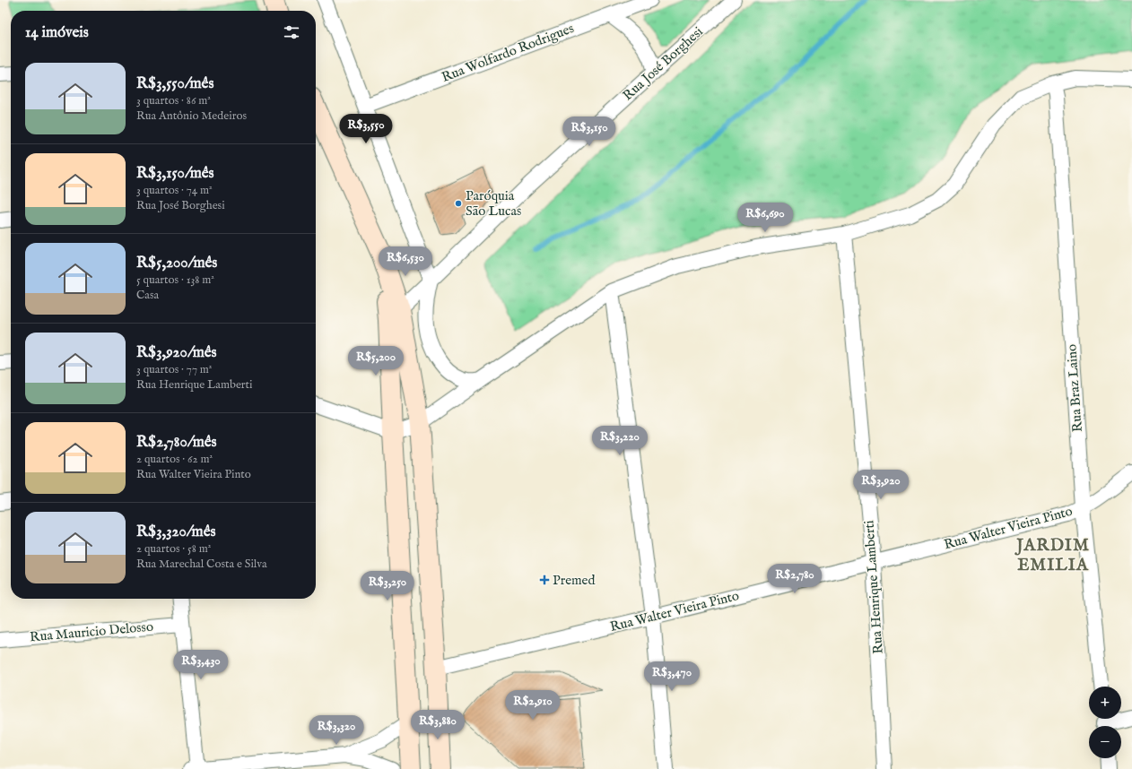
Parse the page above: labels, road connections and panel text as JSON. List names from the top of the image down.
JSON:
{
  "streets": {
    "street": [
      "Rua Wolfardo Rodrigues",
      "Rua José Borghesi",
      "Rua Braz Laino",
      "Rua Walter Vieira Pinto",
      "Rua Henrique Lamberti",
      "Rua Mauricio Delosso"
    ]
  },
  "crossings": [
    ["Rua Braz Laino", "Rua Walter Vieira Pinto"],
    ["Rua Walter Vieira Pinto", "Rua Henrique Lamberti"]
  ],
  "districts": ["JARDIM EMILIA"],
  "places": {
    "other": ["Paróquia São Lucas"],
    "health": ["Premed"]
  },
  "page": {
    "heading": "14 imóveis",
    "list": [
      {
        "name": "R$3,550/mês",
        "note": "3 quartos · 86 m² · Rua Antônio Medeiros"
      },
      {
        "name": "R$3,150/mês",
        "note": "3 quartos · 74 m² · Rua José Borghesi"
      },
      {
        "name": "R$5,200/mês",
        "note": "5 quartos · 138 m² · Casa"
      },
      {
        "name": "R$3,920/mês",
        "note": "3 quartos · 77 m² · Rua Henrique Lamberti"
      },
      {
        "name": "R$2,780/mês",
        "note": "2 quartos · 62 m² · Rua Walter Vieira Pinto"
      },
      {
        "name": "R$3,320/mês",
        "note": "2 quartos · 58 m² · Rua Marechal Costa e Silva"
      }
    ],
    "price": [
      "R$3,550",
      "R$3,150",
      "R$6,690",
      "R$6,530",
      "R$5,200",
      "R$3,220",
      "R$3,920",
      "R$2,780",
      "R$3,250",
      "R$3,430",
      "R$3,470",
      "R$2,910",
      "R$3,880",
      "R$3,320"
    ],
    "map_buttons": ["+", "−"]
  }
}
